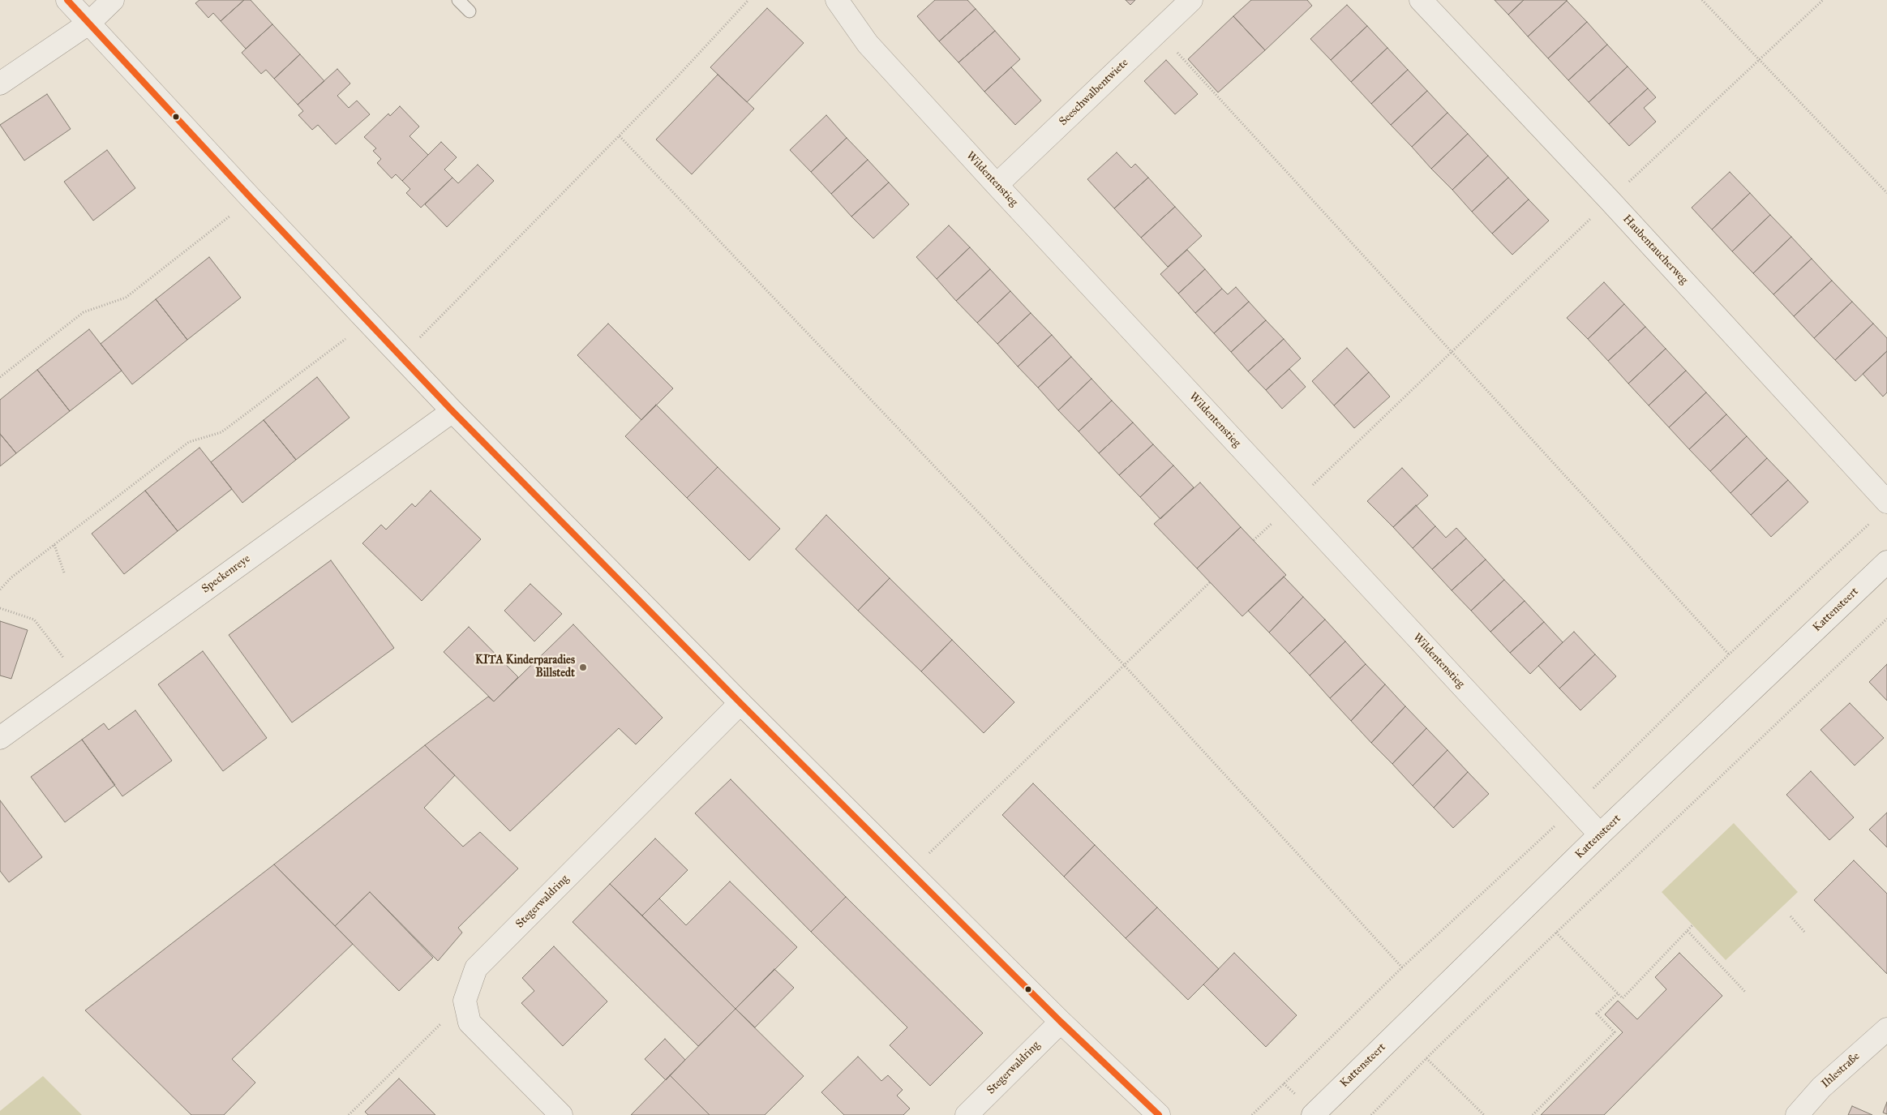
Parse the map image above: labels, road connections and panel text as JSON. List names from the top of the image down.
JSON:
{
  "streets": {
    "street": [
      "Seeschwalbentwiete",
      "Wildentenstieg",
      "Haubentaucherweg",
      "Speckenreye",
      "Kattensteert",
      "Stegerwaldring",
      "Ihlestraße"
    ]
  },
  "crossings": [
    ["Seeschwalbentwiete", "Wildentenstieg"],
    ["Wildentenstieg", "Kattensteert"]
  ],
  "places": ["KITA Kinderparadies Billstedt"]
}
